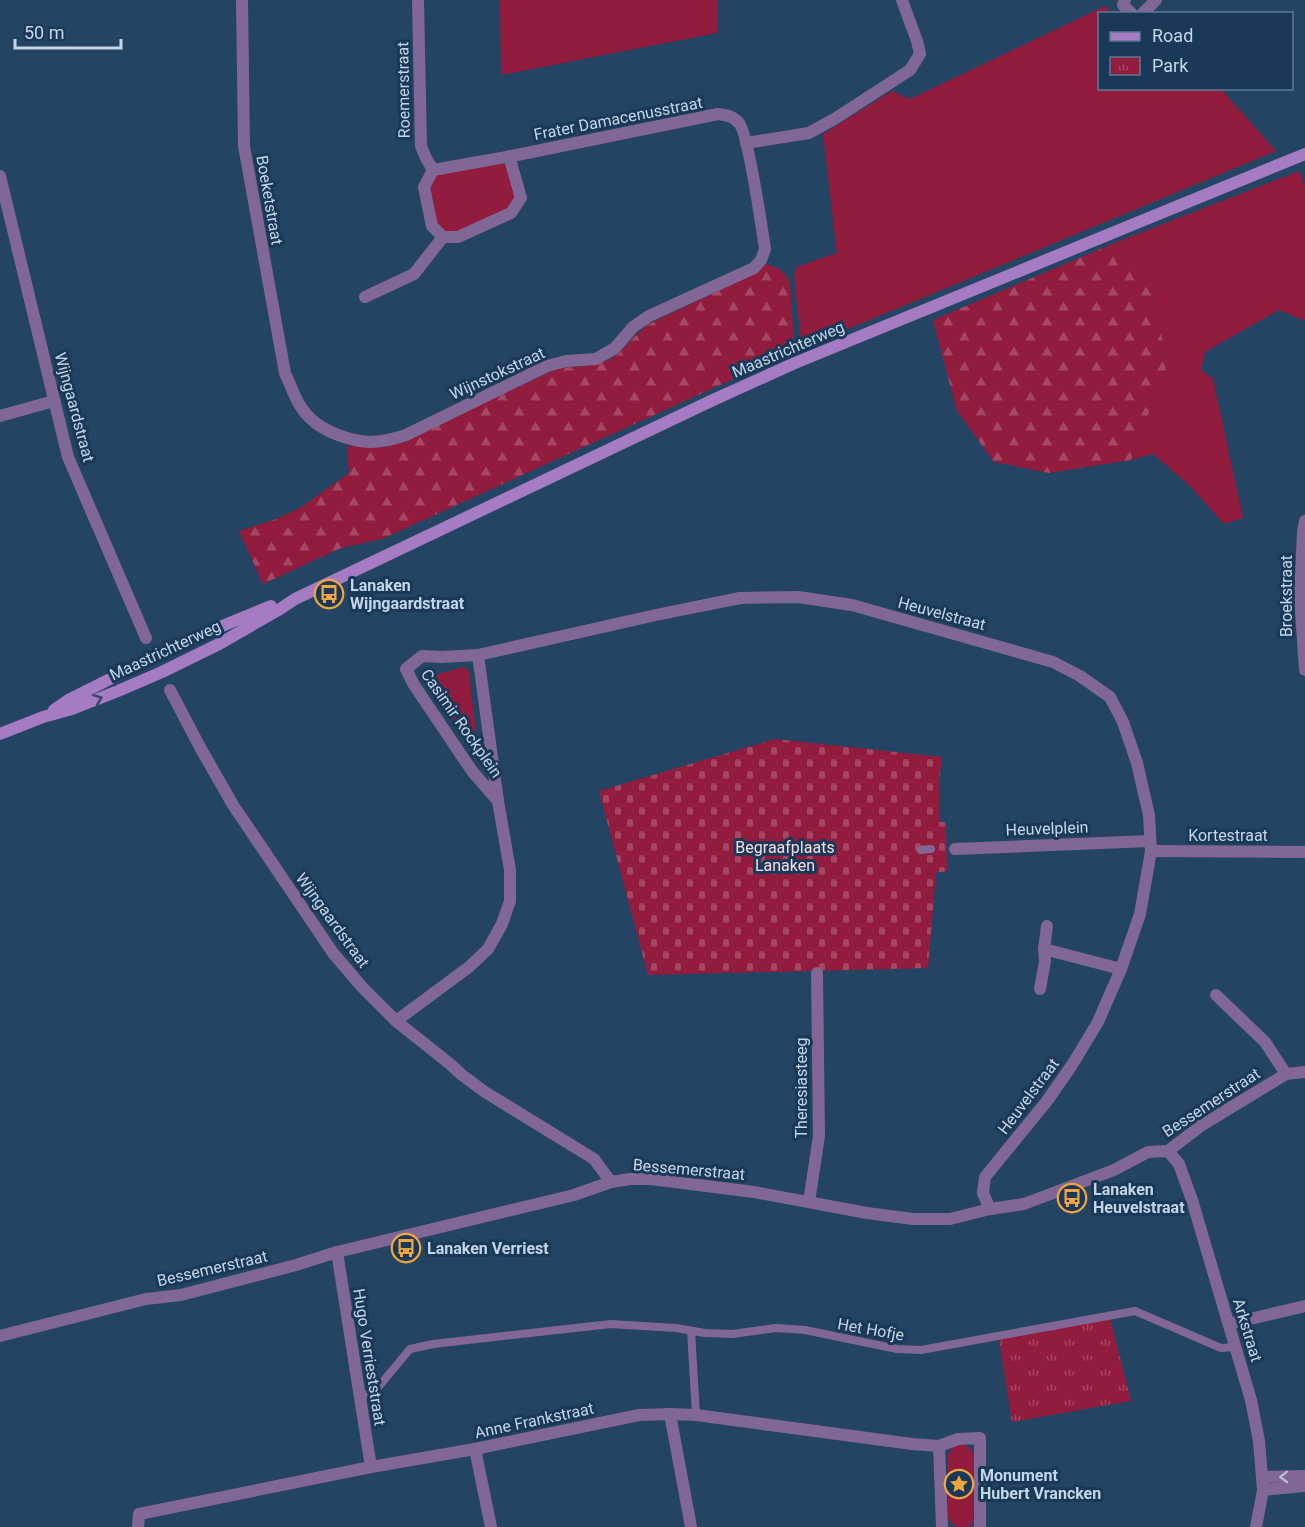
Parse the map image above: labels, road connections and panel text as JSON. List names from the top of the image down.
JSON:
{
  "streets": {
    "main road": ["Maastrichterweg"],
    "street": [
      "Roemerstraat",
      "Frater Damacenusstraat",
      "Boeketstraat",
      "Wijnstokstraat",
      "Wijngaardstraat",
      "Broekstraat",
      "Heuvelstraat",
      "Casimir Rockplein",
      "Heuvelplein",
      "Kortestraat",
      "Theresiasteeg",
      "Bessemerstraat",
      "Arkstraat",
      "Hugo Verrieststraat",
      "Anne Frankstraat"
    ],
    "lane": ["Het Hofje"]
  },
  "crossings": [
    ["Frater Damacenusstraat", "Wijnstokstraat"],
    ["Boeketstraat", "Wijnstokstraat"],
    ["Wijngaardstraat", "Casimir Rockplein"],
    ["Wijngaardstraat", "Bessemerstraat"],
    ["Heuvelstraat", "Casimir Rockplein"],
    ["Heuvelstraat", "Heuvelplein"],
    ["Heuvelstraat", "Kortestraat"],
    ["Heuvelstraat", "Bessemerstraat"],
    ["Heuvelplein", "Kortestraat"],
    ["Theresiasteeg", "Bessemerstraat"],
    ["Bessemerstraat", "Arkstraat"],
    ["Bessemerstraat", "Hugo Verrieststraat"],
    ["Het Hofje", "Arkstraat"],
    ["Het Hofje", "Hugo Verrieststraat"],
    ["Hugo Verrieststraat", "Anne Frankstraat"]
  ],
  "parks": ["Begraafplaats Lanaken"],
  "places": {
    "bus stop": ["Lanaken Wijngaardstraat", "Lanaken Heuvelstraat", "Lanaken Verriest"],
    "place": ["Monument Hubert Vrancken"]
  },
  "legend": ["Road", "Park"],
  "scale_bar": "50 m"
}
